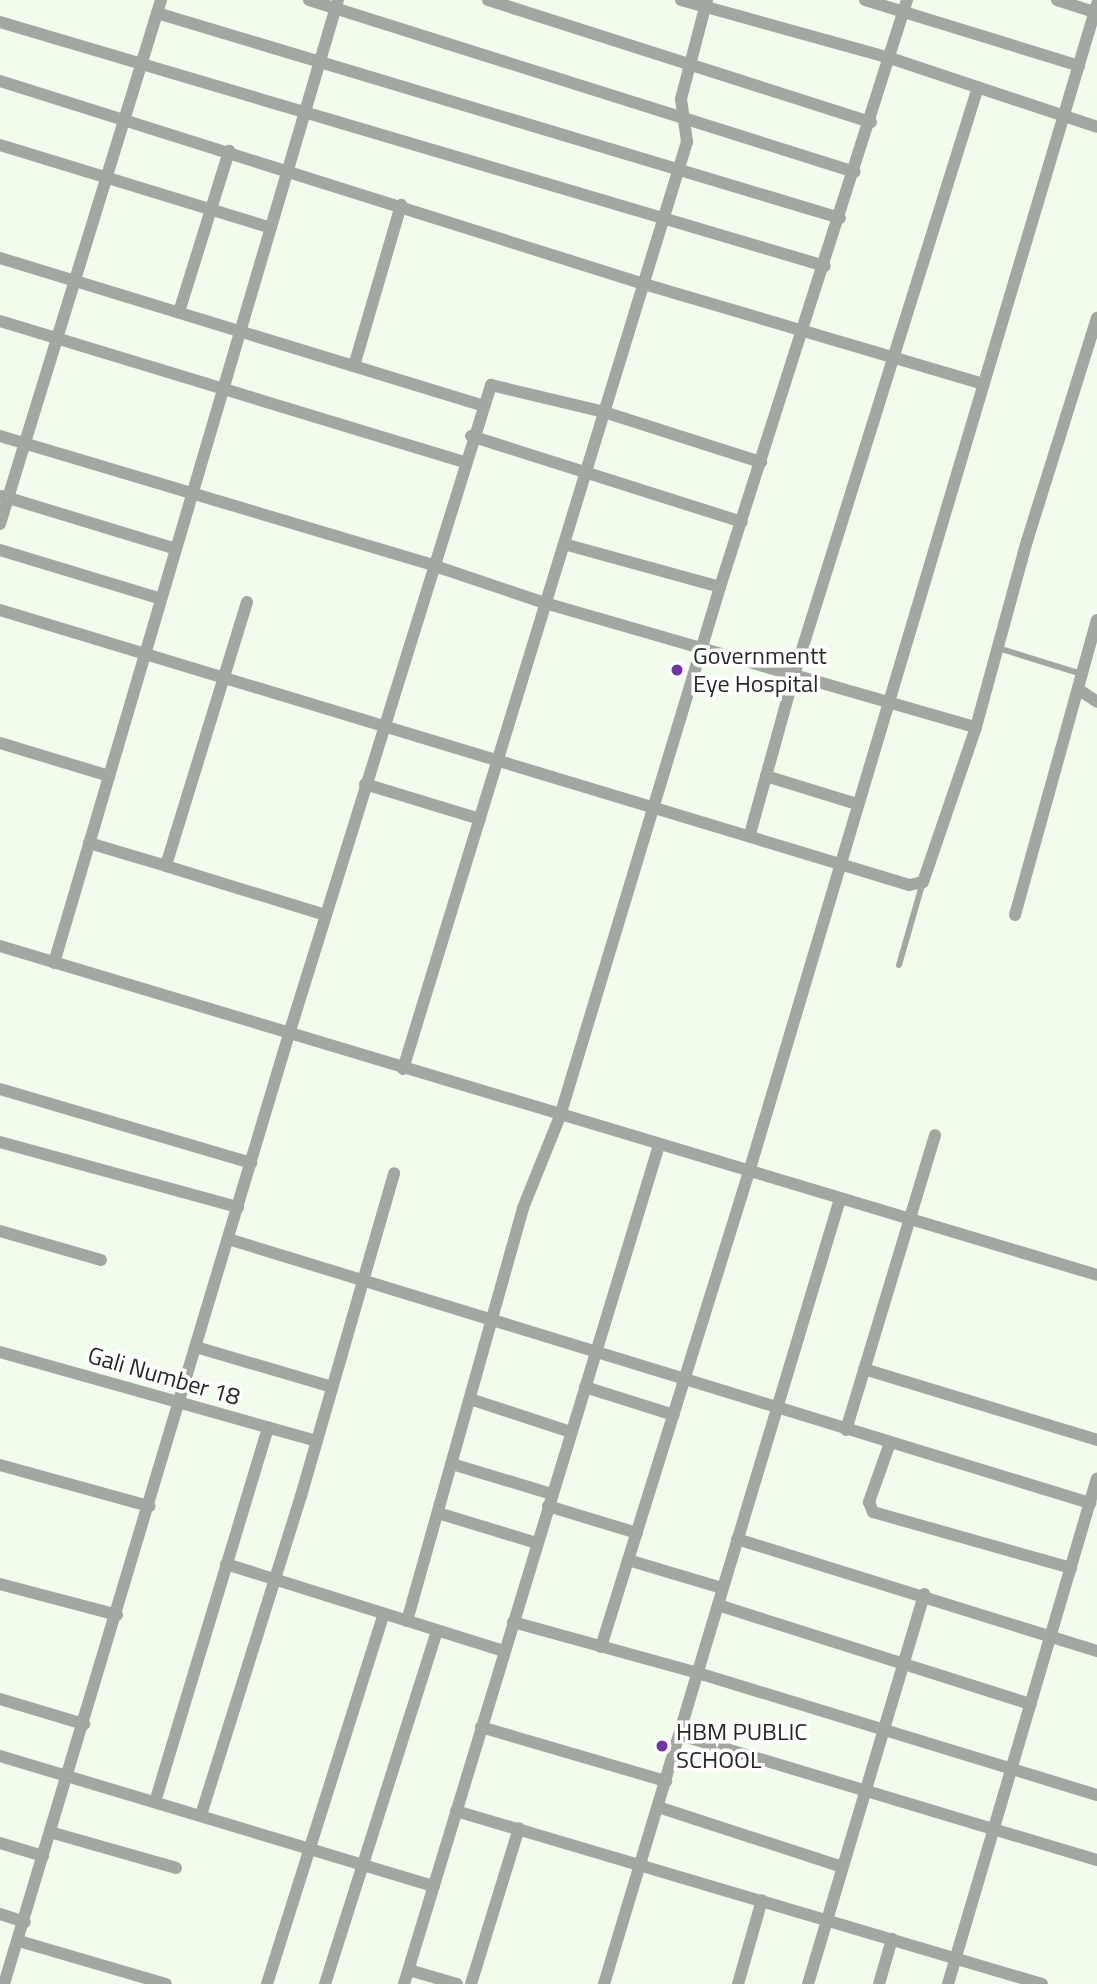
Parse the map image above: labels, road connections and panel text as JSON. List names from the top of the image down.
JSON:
{
  "streets": {
    "street": ["Gali Number 18"]
  },
  "places": ["Governmentt Eye Hospital", "HBM PUBLIC SCHOOL"]
}
